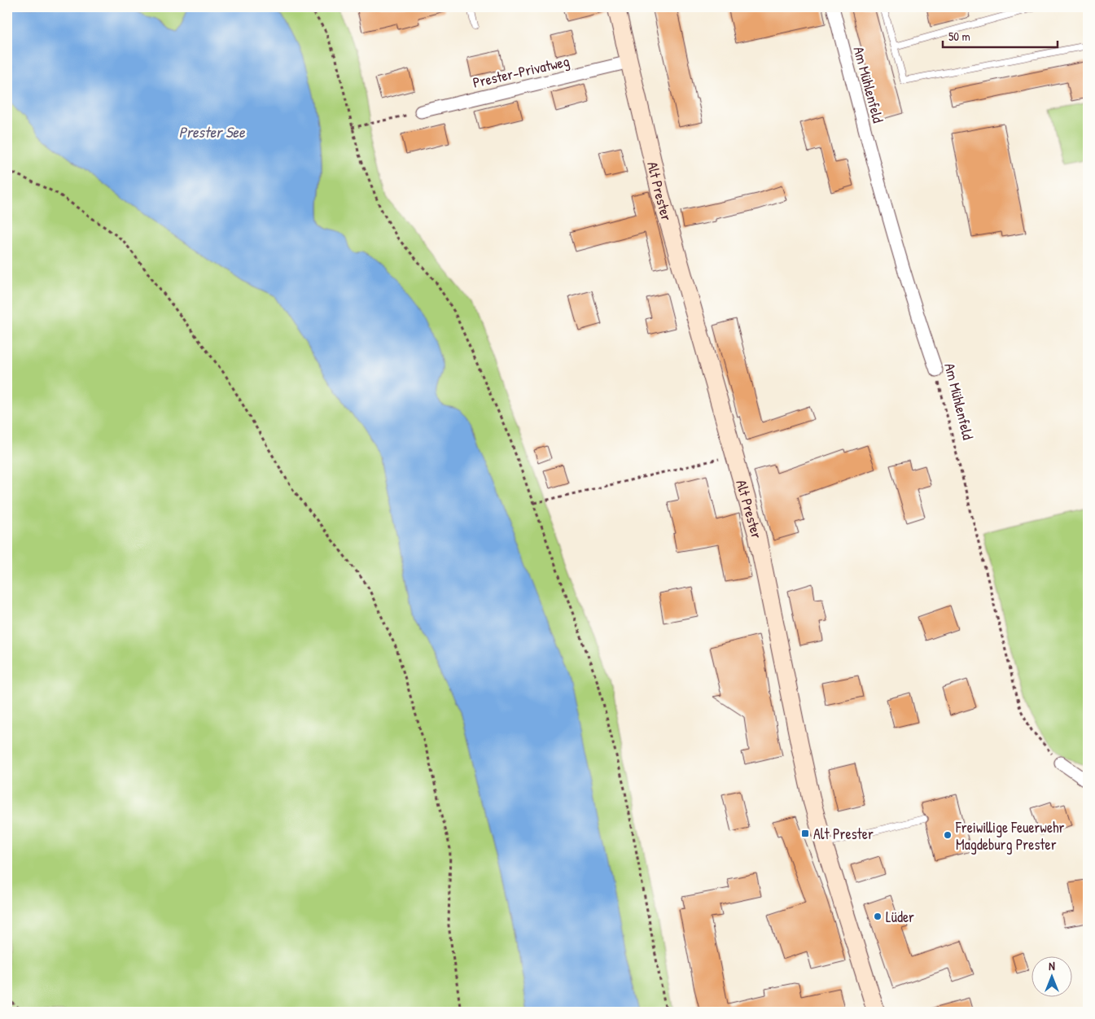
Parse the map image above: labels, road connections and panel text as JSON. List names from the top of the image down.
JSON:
{
  "streets": {
    "main road": ["Alt Prester"],
    "street": ["Prester-Privatweg", "Am Mühlenfeld"]
  },
  "crossings": [
    ["Prester-Privatweg", "Alt Prester"]
  ],
  "water": ["Prester See"],
  "places": {
    "transit": ["Alt Prester"],
    "other": ["Freiwillige Feuerwehr Magdeburg Prester", "Lüder"]
  },
  "scale_bar": "50 m",
  "north": "top"
}
